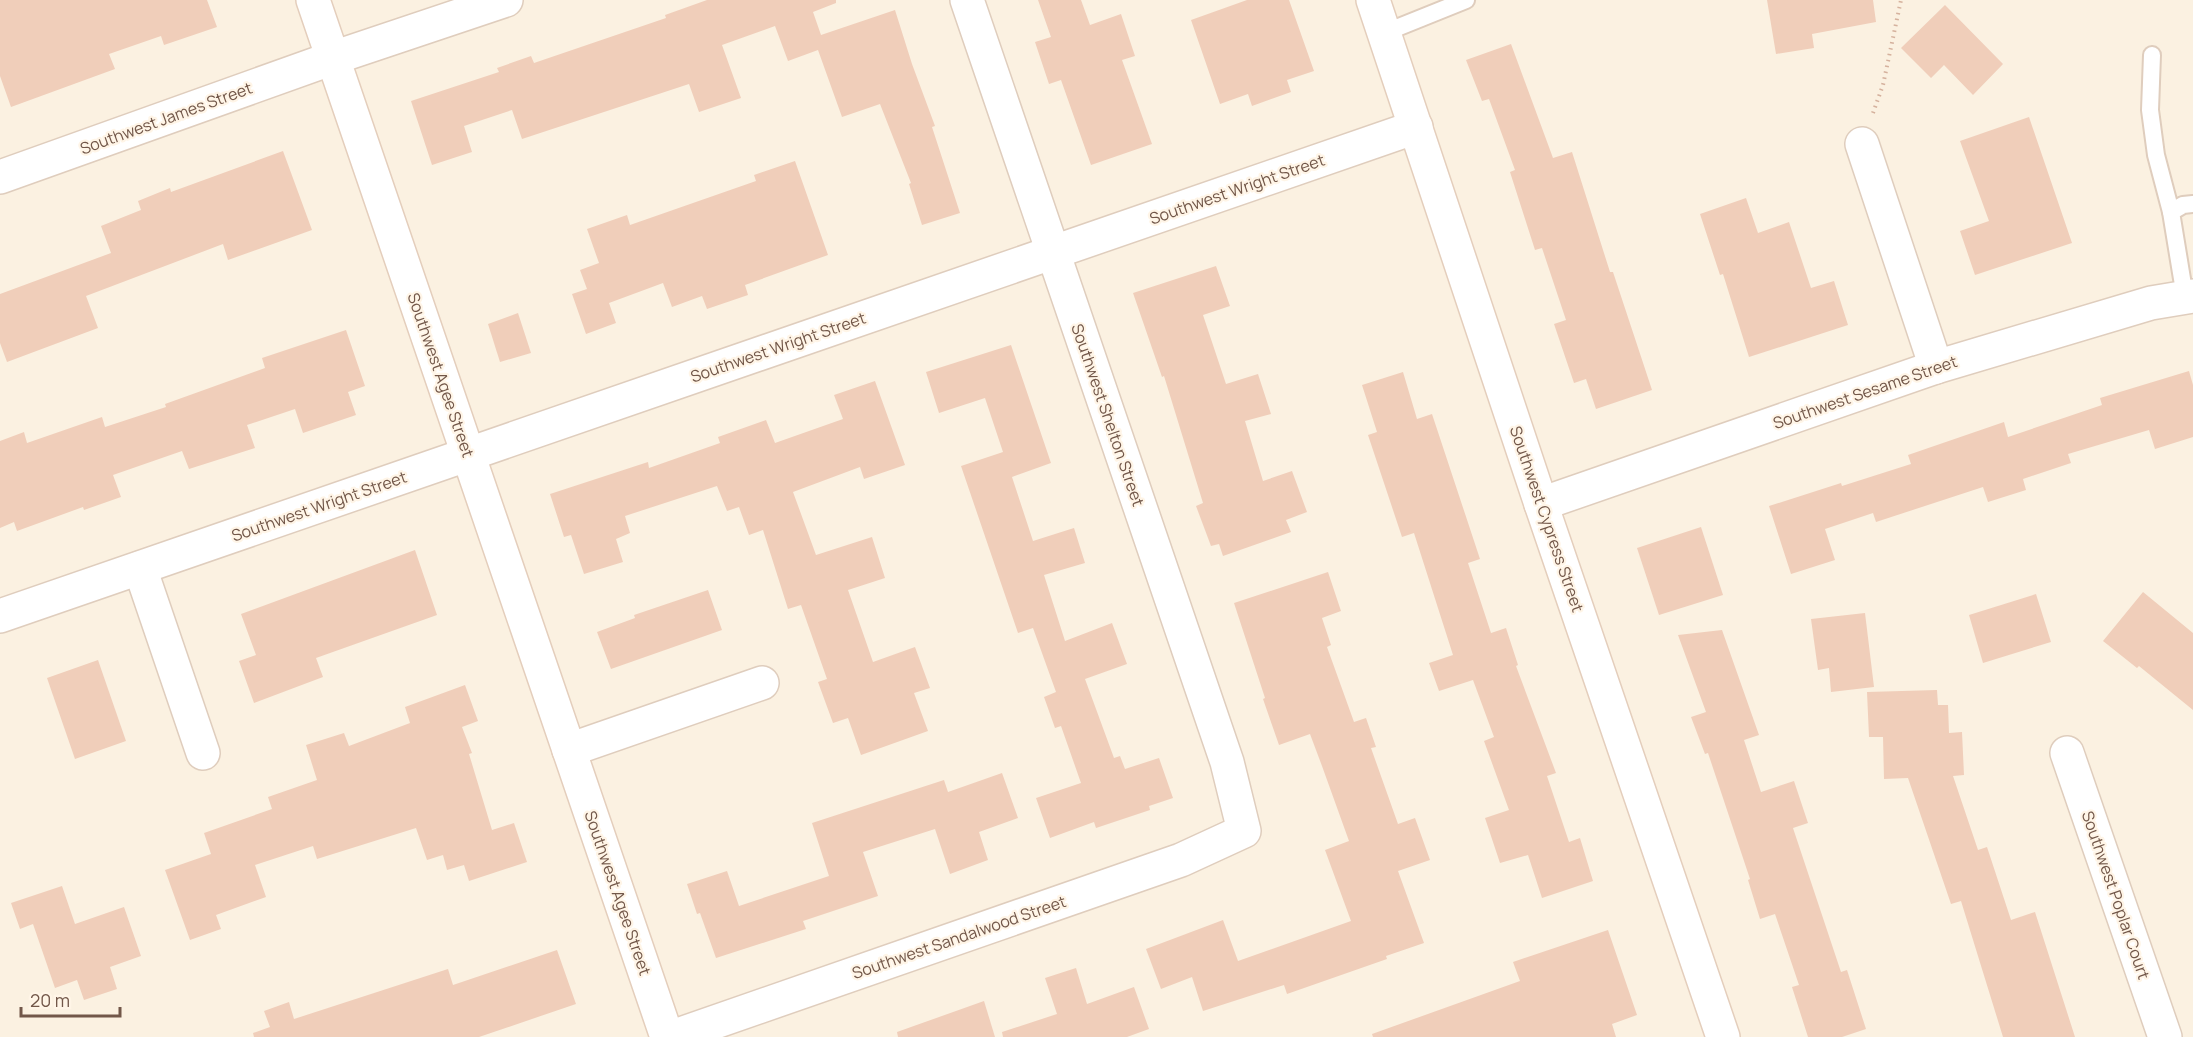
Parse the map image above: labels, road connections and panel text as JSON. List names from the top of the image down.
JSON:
{
  "streets": {
    "street": [
      "Southwest James Street",
      "Southwest Wright Street",
      "Southwest Agee Street",
      "Southwest Sesame Street",
      "Southwest Shelton Street",
      "Southwest Cypress Street",
      "Southwest Poplar Court",
      "Southwest Sandalwood Street"
    ]
  },
  "crossings": [
    ["Southwest James Street", "Southwest Agee Street"],
    ["Southwest Wright Street", "Southwest Agee Street"],
    ["Southwest Wright Street", "Southwest Shelton Street"],
    ["Southwest Wright Street", "Southwest Cypress Street"],
    ["Southwest Sesame Street", "Southwest Cypress Street"],
    ["Southwest Shelton Street", "Southwest Sandalwood Street"]
  ],
  "scale_bar": "20 m"
}
